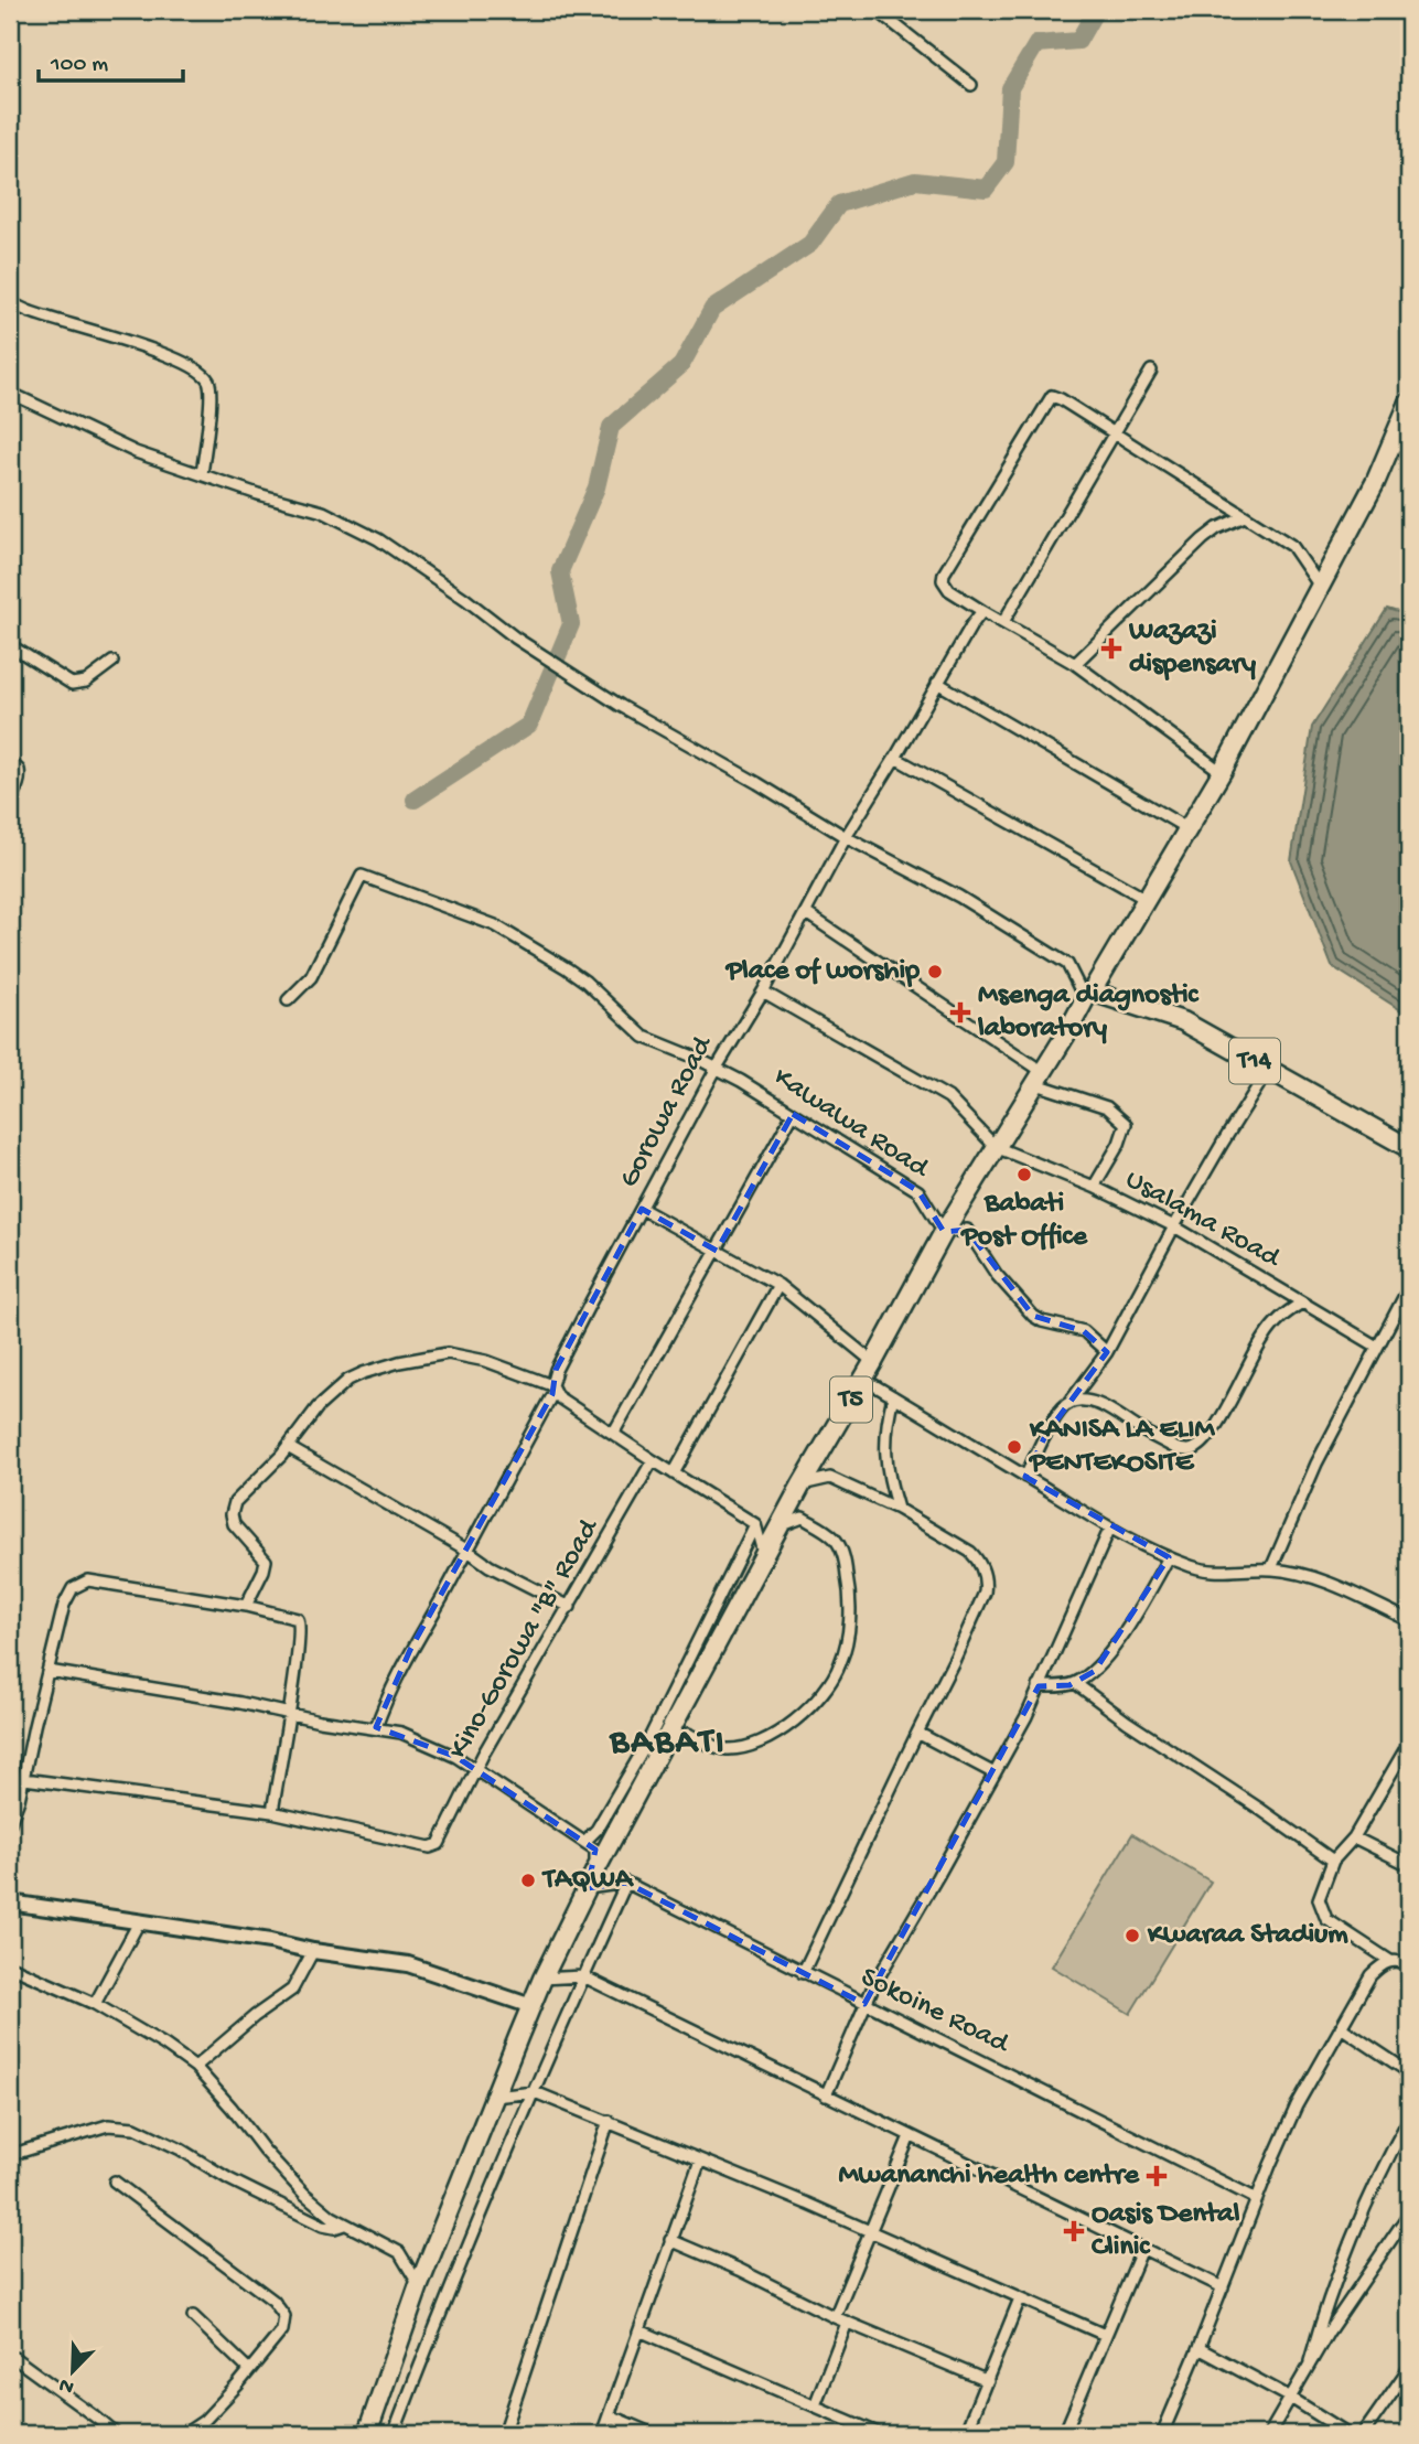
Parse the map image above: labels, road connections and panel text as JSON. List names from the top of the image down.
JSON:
{
  "streets": {
    "highway": ["T14", "T5"],
    "street": [
      "Gorowa Road",
      "Kawawa Road",
      "Usalama Road",
      "Kino-Gorowa \"B\" Road",
      "Sokoine Road"
    ]
  },
  "crossings": [
    ["T14", "T5"],
    ["Gorowa Road", "Kawawa Road"],
    ["Kawawa Road", "T5"],
    ["Usalama Road", "T5"]
  ],
  "districts": ["BABATI"],
  "places": {
    "health": [
      "Wazazi dispensary",
      "Msenga diagnostic laboratory",
      "Mwananchi health centre",
      "Oasis Dental Clinic"
    ],
    "other": [
      "Place of worship",
      "Babati Post Office",
      "KANISA LA ELIM PENTEKOSITE",
      "TAQWA",
      "Kwaraa Stadium"
    ]
  },
  "scale_bar": "100 m",
  "north": "bottom left"
}
